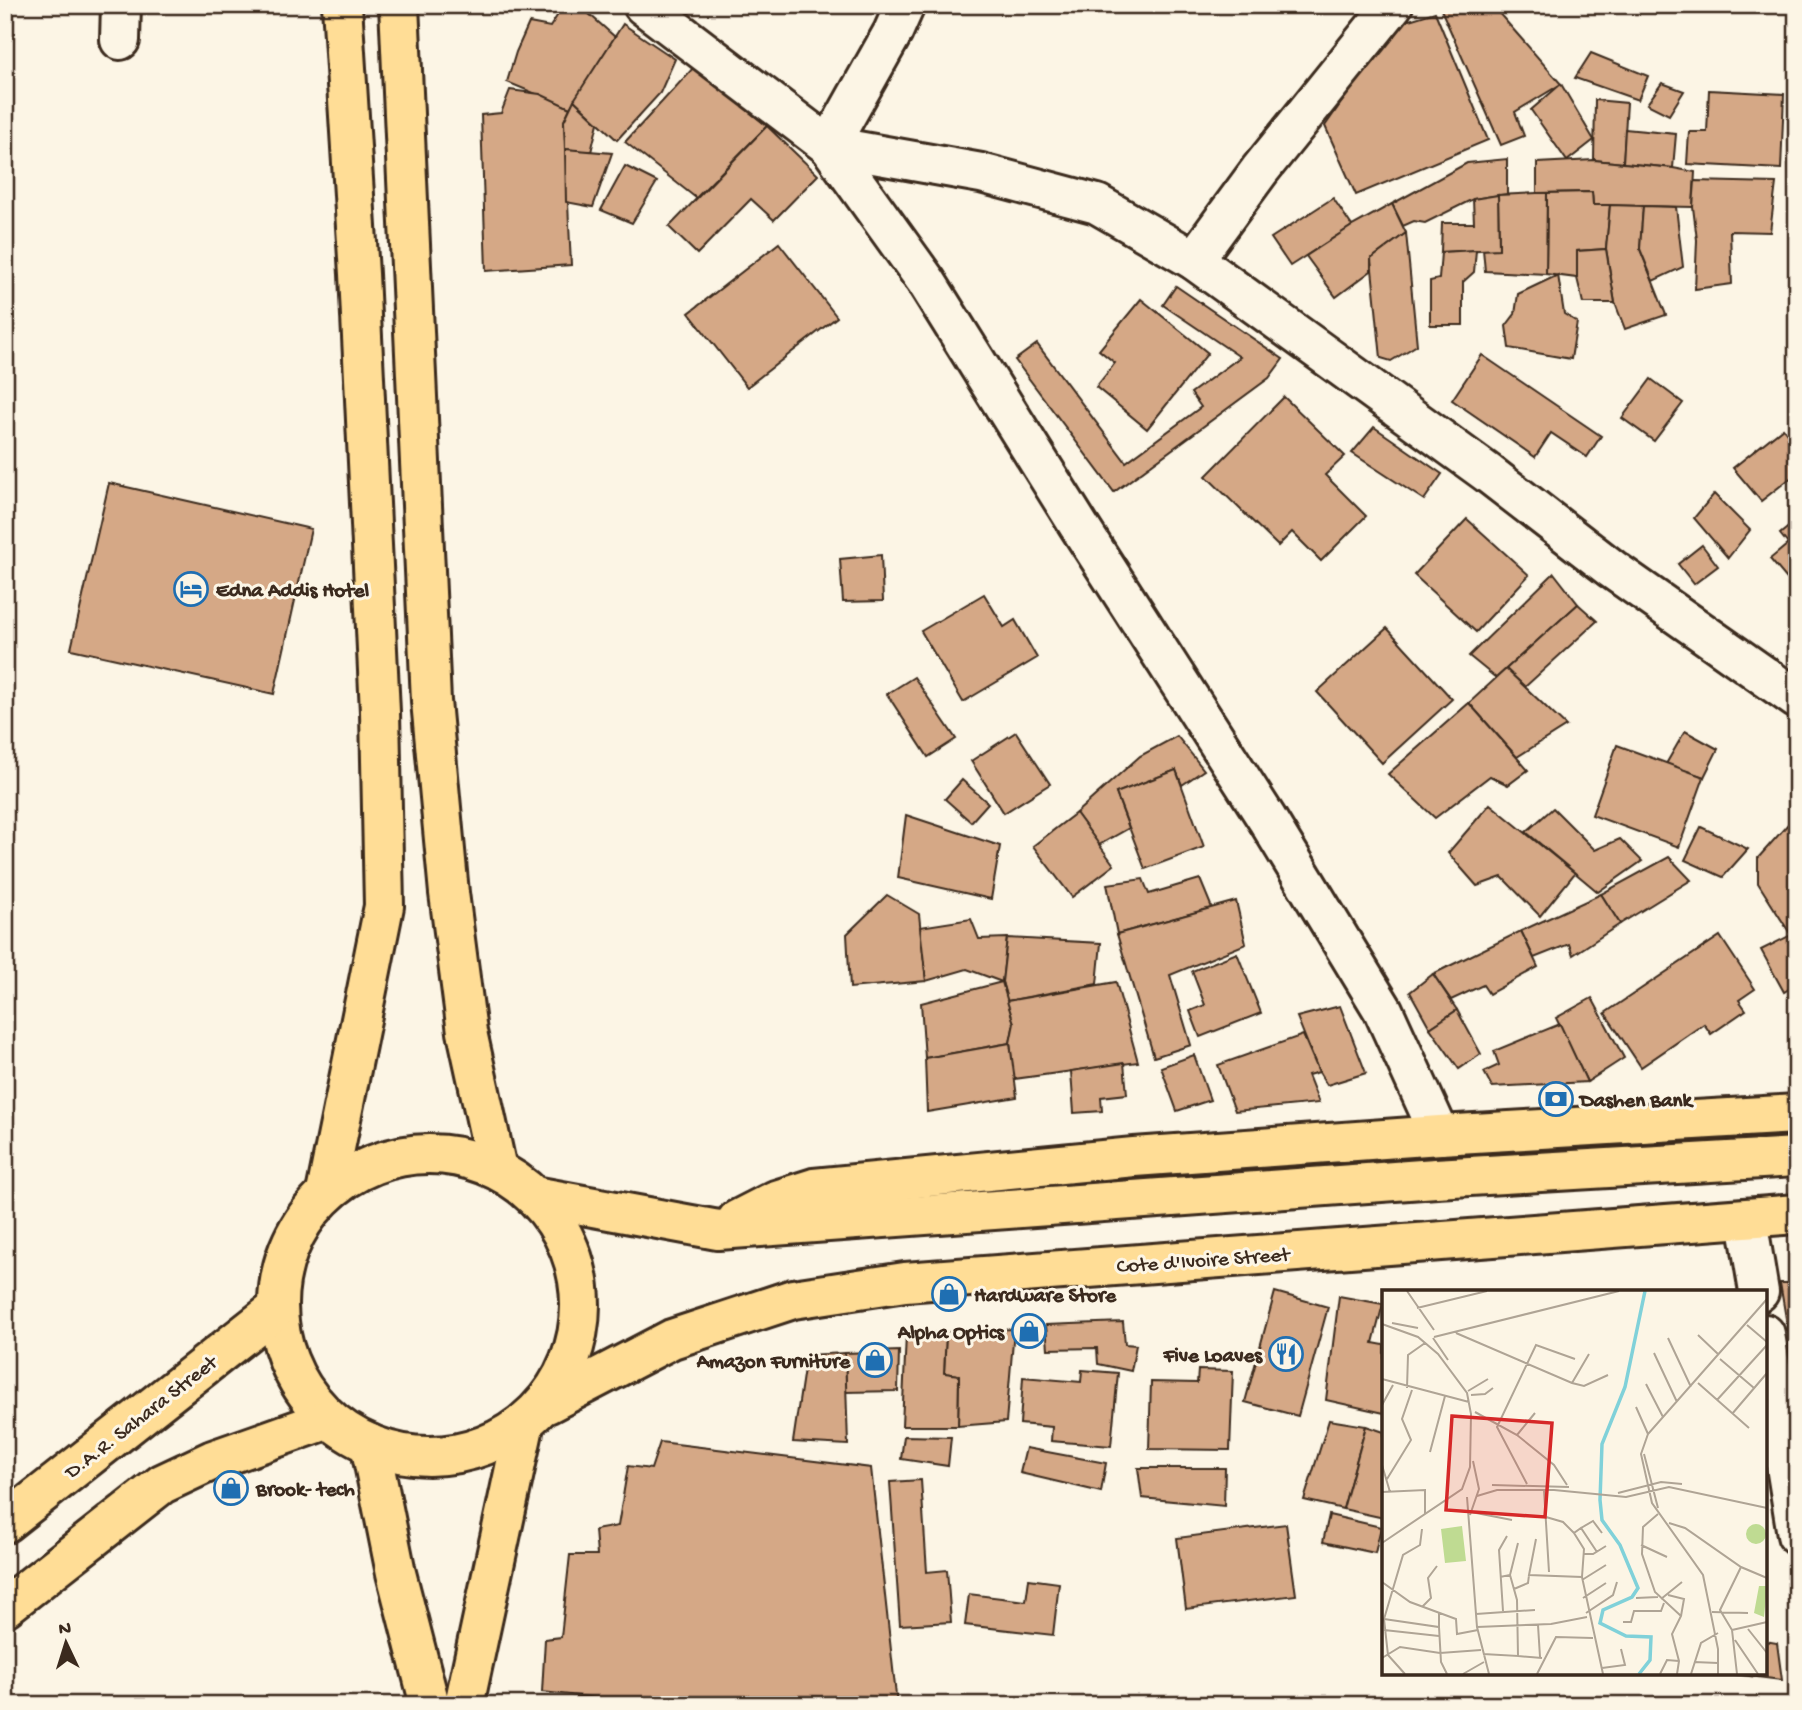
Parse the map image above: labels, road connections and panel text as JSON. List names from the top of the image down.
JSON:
{
  "streets": {
    "main road": ["Cote d'Ivoire Street", "D.A.R. Sahara Street"]
  },
  "crossings": [
    ["Cote d'Ivoire Street", "D.A.R. Sahara Street"]
  ],
  "places": {
    "hotel": ["Edna Addis Hotel"],
    "bank": ["Dashen Bank"],
    "shop": [
      "Hardware Store",
      "Alpha Optics",
      "Amazon Furniture",
      "Brook- tech"
    ],
    "restaurant": ["Five Loaves"]
  },
  "north": "top"
}
